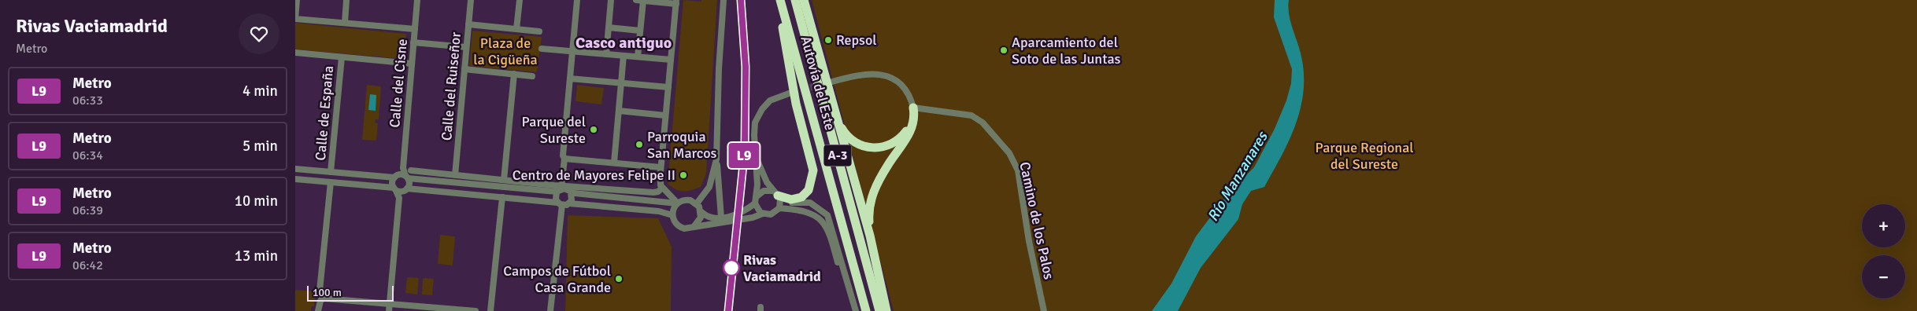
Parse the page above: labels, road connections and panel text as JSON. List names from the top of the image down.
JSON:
{
  "streets": {
    "highway": ["Autovía del Este", "A-3"],
    "street": [
      "Calle del Cisne",
      "Calle del Ruiseñor",
      "Calle de España",
      "Camino de los Palos"
    ]
  },
  "districts": ["Casco antiguo"],
  "water": ["Río Manzanares"],
  "parks": ["Plaza de la Cigüeña", "Parque Regional del Sureste"],
  "places": [
    "Repsol",
    "Aparcamiento del Soto de las Juntas",
    "Parque del Sureste",
    "Parroquia San Marcos",
    "Centro de Mayores Felipe II",
    "Rivas Vaciamadrid",
    "Campos de Fútbol Casa Grande"
  ],
  "lines": ["metro line L9"],
  "scale_bar": "100 m",
  "page": {
    "heading": ["Rivas Vaciamadrid", "Metro"],
    "on_map": "L9",
    "list": [
      {
        "mark": "L9",
        "name": "Metro",
        "note": "06:33",
        "value": "4 min"
      },
      {
        "mark": "L9",
        "name": "Metro",
        "note": "06:34",
        "value": "5 min"
      },
      {
        "mark": "L9",
        "name": "Metro",
        "note": "06:39",
        "value": "10 min"
      },
      {
        "mark": "L9",
        "name": "Metro",
        "note": "06:42",
        "value": "13 min"
      }
    ],
    "map_buttons": ["+", "−"],
    "scale": "100 m"
  }
}
